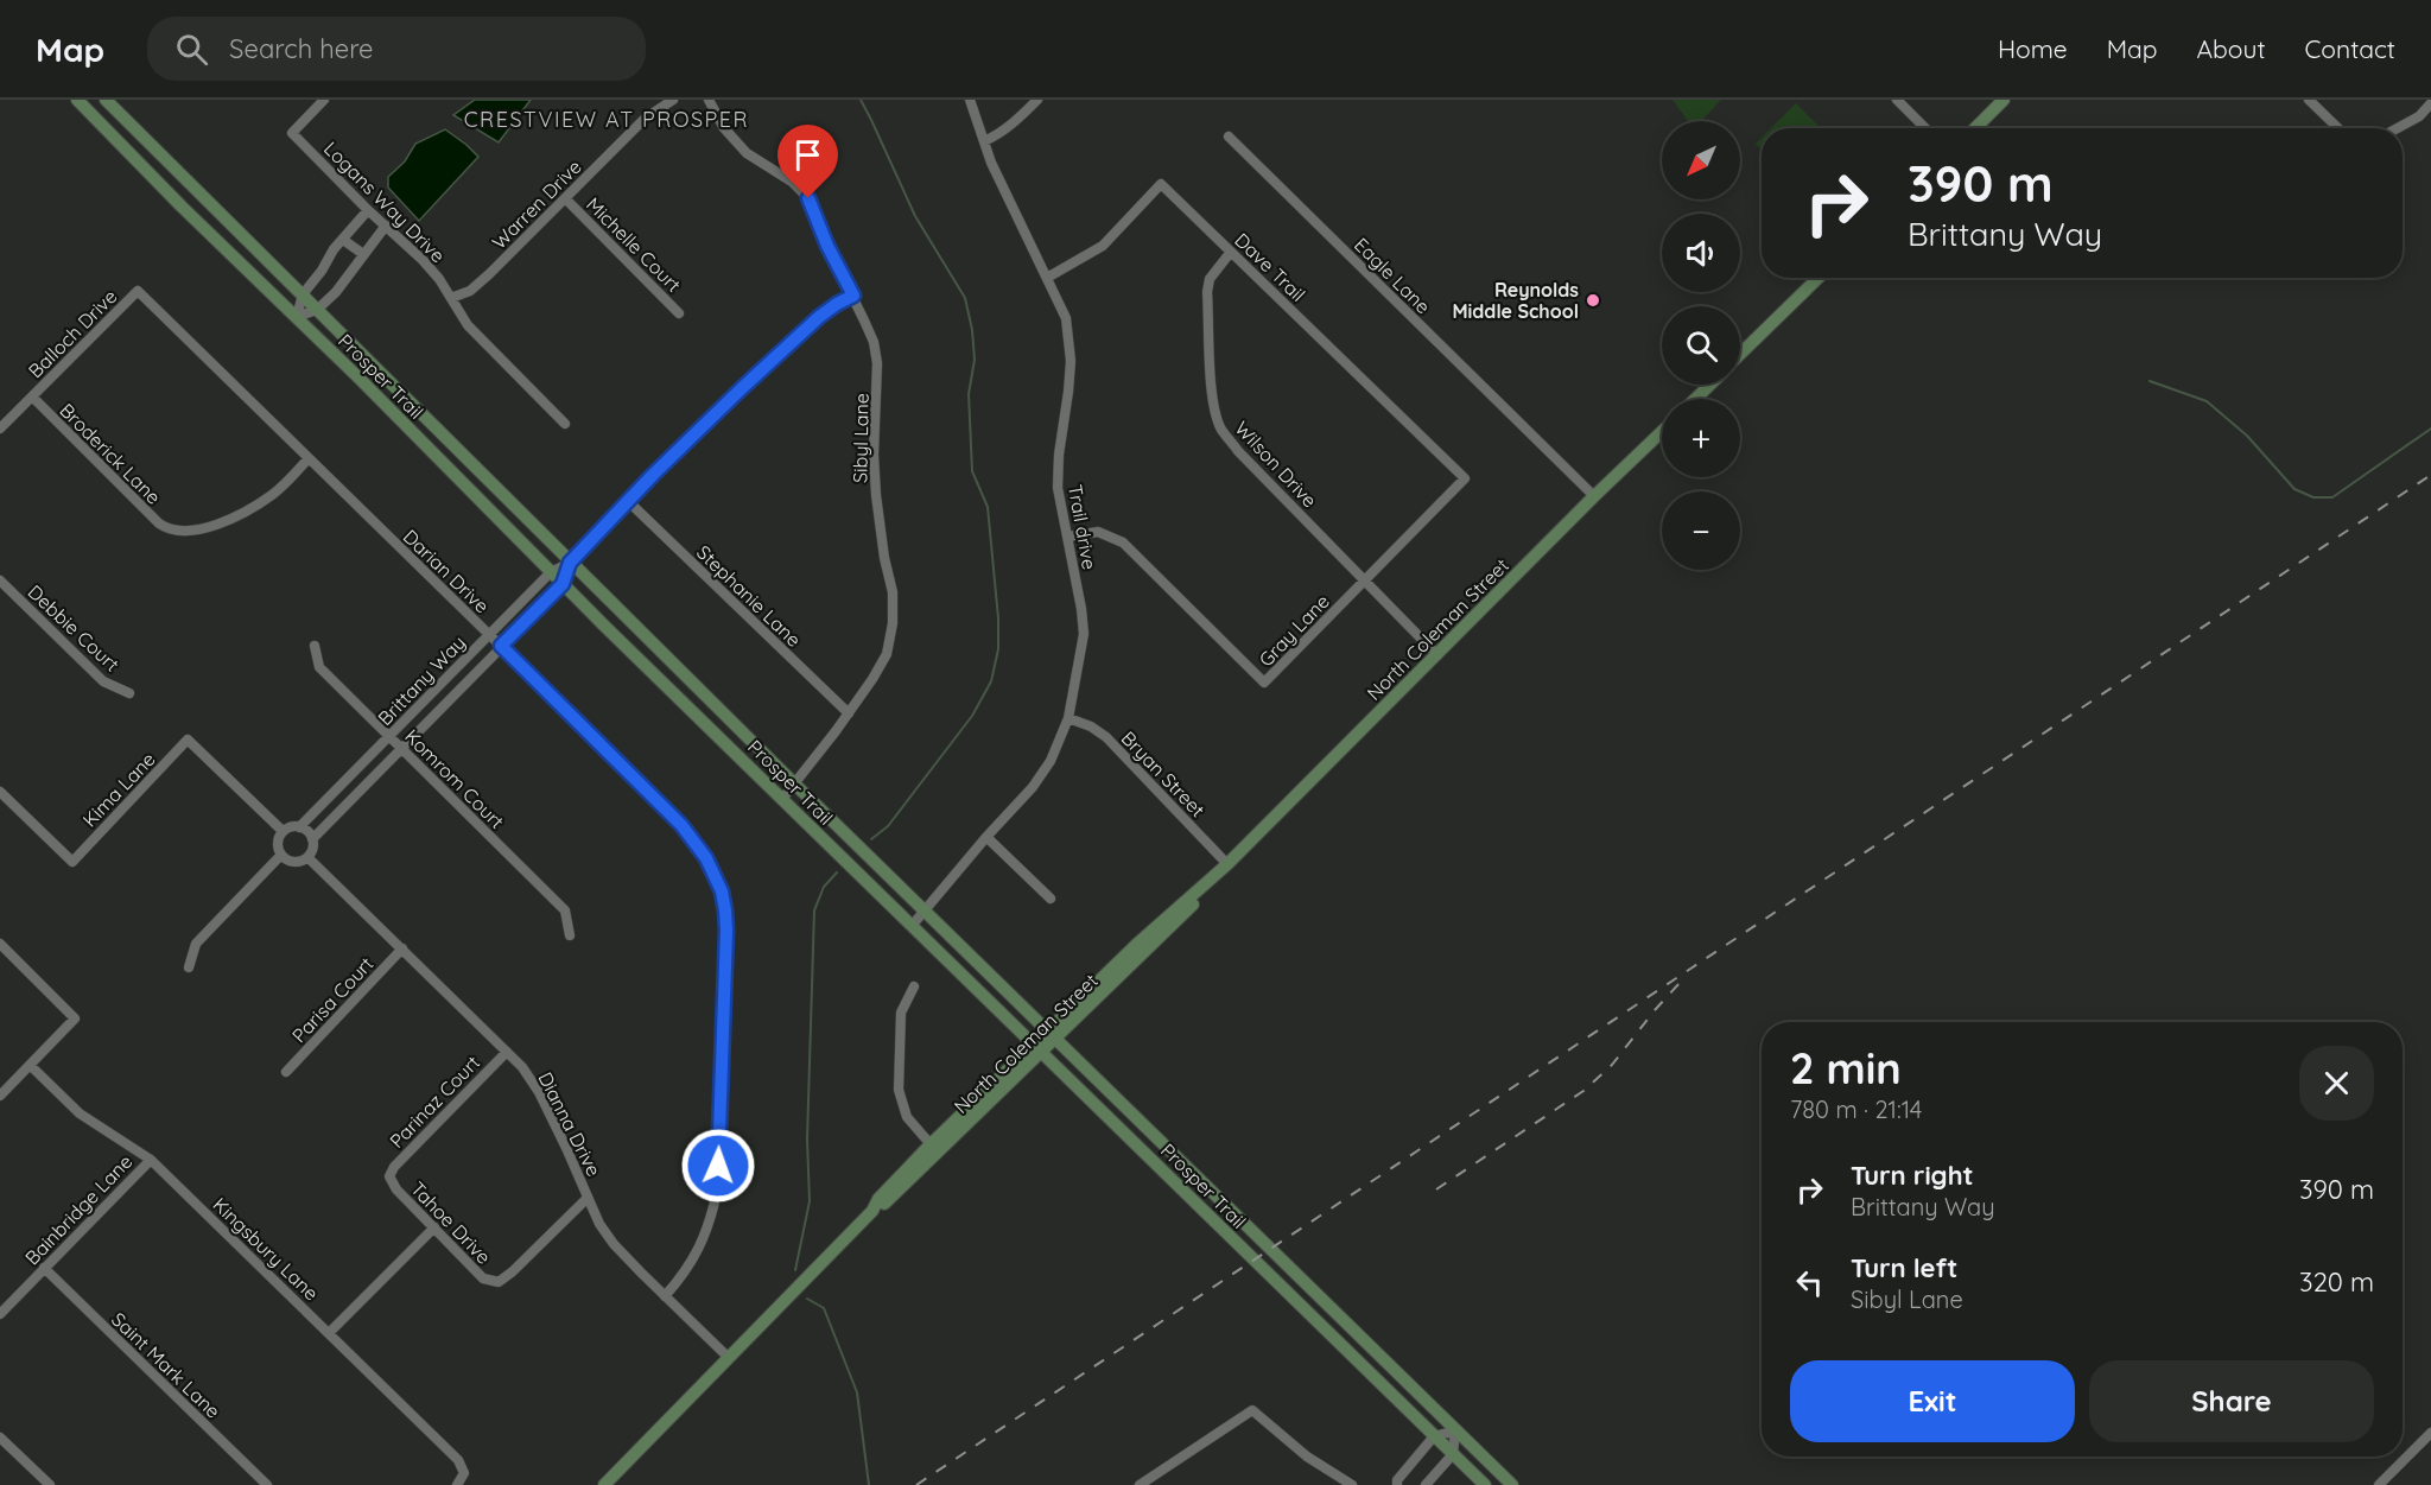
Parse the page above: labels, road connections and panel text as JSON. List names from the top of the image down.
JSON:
{
  "streets": {
    "main road": ["Prosper Trail", "North Coleman Street"],
    "street": [
      "Logans Way Drive",
      "Warren Drive",
      "Michelle Court",
      "Dave Trail",
      "Eagle Lane",
      "Balloch Drive",
      "Sibyl Lane",
      "Broderick Lane",
      "Wilson Drive",
      "Trail drive",
      "Darian Drive",
      "Stephanie Lane",
      "Debbie Court",
      "Gray Lane",
      "Brittany Way",
      "Bryan Street",
      "Komrom Court",
      "Kima Lane",
      "Parisa Court",
      "Parinaz Court",
      "Dianna Drive",
      "Bainbridge Lane",
      "Tahoe Drive",
      "Kingsbury Lane",
      "Saint Mark Lane"
    ]
  },
  "crossings": [
    ["Logans Way Drive", "Warren Drive"],
    ["Warren Drive", "Michelle Court"],
    ["Dave Trail", "Wilson Drive"],
    ["Dave Trail", "Trail drive"],
    ["Dave Trail", "Gray Lane"],
    ["Eagle Lane", "North Coleman Street"],
    ["Balloch Drive", "Broderick Lane"],
    ["Balloch Drive", "Darian Drive"],
    ["Prosper Trail", "Sibyl Lane"],
    ["Prosper Trail", "Trail drive"],
    ["Prosper Trail", "North Coleman Street"],
    ["Prosper Trail", "Brittany Way"],
    ["Sibyl Lane", "Stephanie Lane"],
    ["Sibyl Lane", "Brittany Way"],
    ["Broderick Lane", "Darian Drive"],
    ["Wilson Drive", "North Coleman Street"],
    ["Wilson Drive", "Gray Lane"],
    ["Trail drive", "Gray Lane"],
    ["Trail drive", "Bryan Street"],
    ["Darian Drive", "Brittany Way"],
    ["Darian Drive", "Dianna Drive"],
    ["Stephanie Lane", "Brittany Way"],
    ["North Coleman Street", "Bryan Street"],
    ["North Coleman Street", "Dianna Drive"],
    ["Brittany Way", "Komrom Court"],
    ["Brittany Way", "Kima Lane"],
    ["Brittany Way", "Dianna Drive"],
    ["Kima Lane", "Dianna Drive"],
    ["Parisa Court", "Dianna Drive"],
    ["Parinaz Court", "Dianna Drive"],
    ["Parinaz Court", "Tahoe Drive"],
    ["Dianna Drive", "Tahoe Drive"],
    ["Bainbridge Lane", "Kingsbury Lane"],
    ["Bainbridge Lane", "Saint Mark Lane"]
  ],
  "districts": ["CRESTVIEW AT PROSPER"],
  "places": ["Reynolds Middle School"],
  "north": "bottom left",
  "page": {
    "header": "Map",
    "search": "Search here",
    "nav": [
      "Home",
      "Map",
      "About",
      "Contact"
    ],
    "map_buttons": ["+", "−"],
    "turn": ["390 m", "Brittany Way"],
    "heading": ["2 min", "780 m · 21:14"],
    "list": [
      {
        "name": "Turn right",
        "note": "Brittany Way",
        "value": "390 m"
      },
      {
        "name": "Turn left",
        "note": "Sibyl Lane",
        "value": "320 m"
      }
    ],
    "buttons": ["Exit", "Share"]
  }
}
